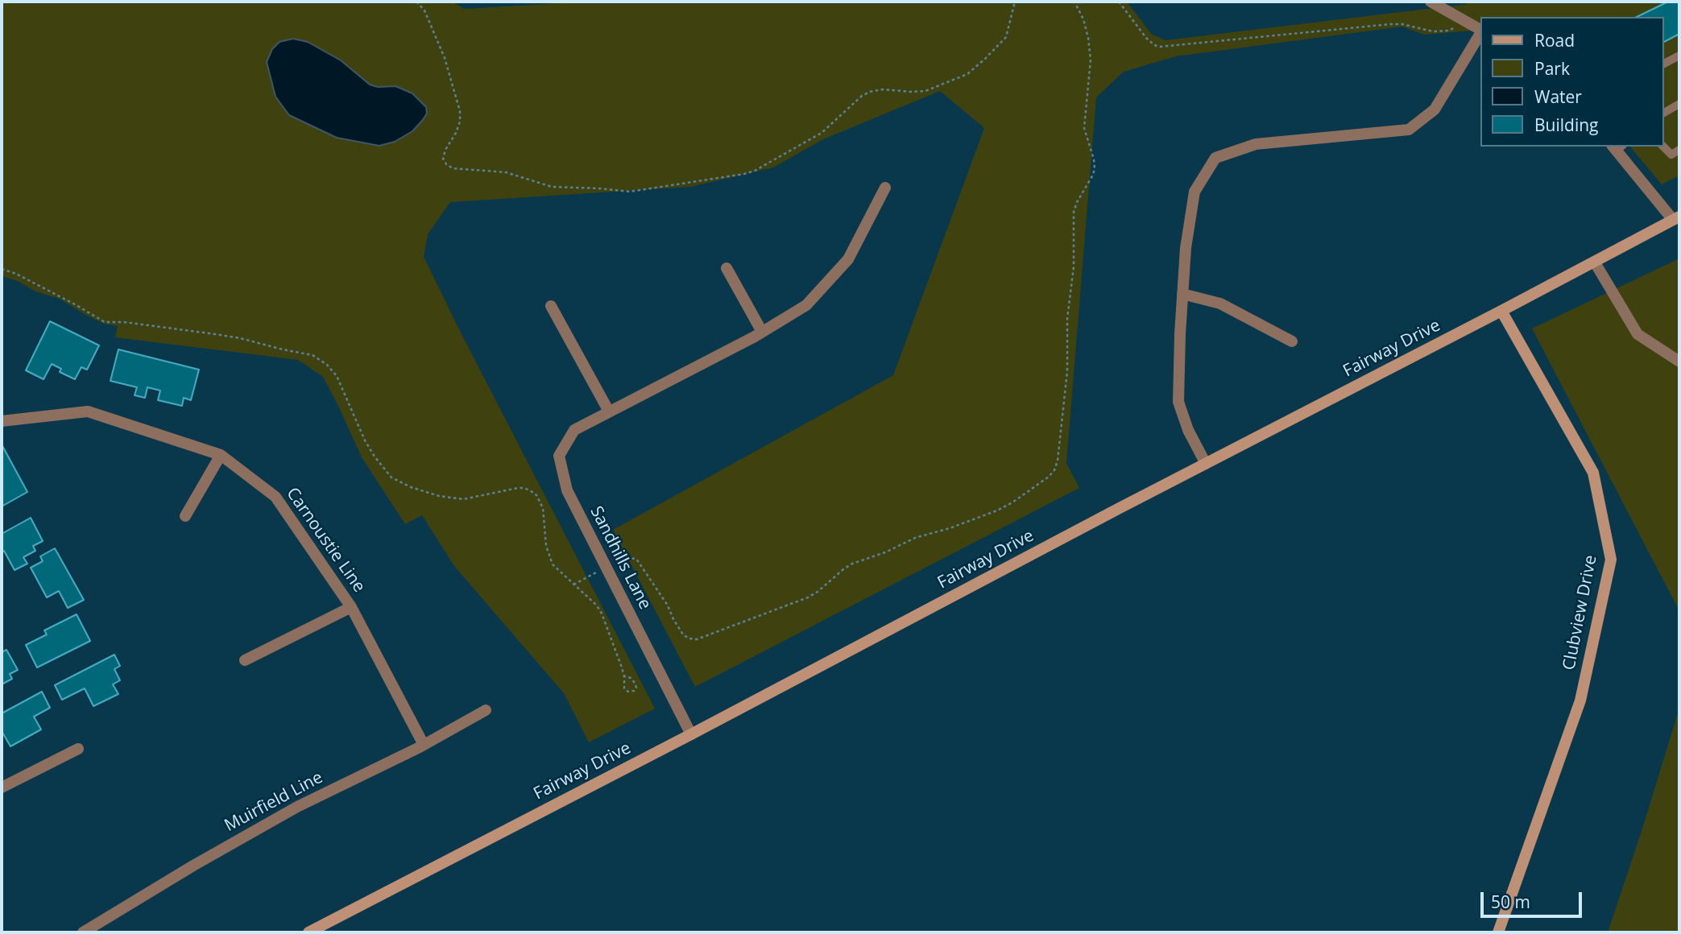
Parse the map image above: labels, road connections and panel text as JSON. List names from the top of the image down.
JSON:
{
  "streets": {
    "main road": ["Fairway Drive", "Clubview Drive"],
    "street": ["Carnoustie Line", "Sandhills Lane", "Muirfield Line"]
  },
  "crossings": [
    ["Fairway Drive", "Sandhills Lane"],
    ["Fairway Drive", "Clubview Drive"],
    ["Carnoustie Line", "Muirfield Line"]
  ],
  "legend": [
    "Road",
    "Park",
    "Water",
    "Building"
  ],
  "scale_bar": "50 m"
}
